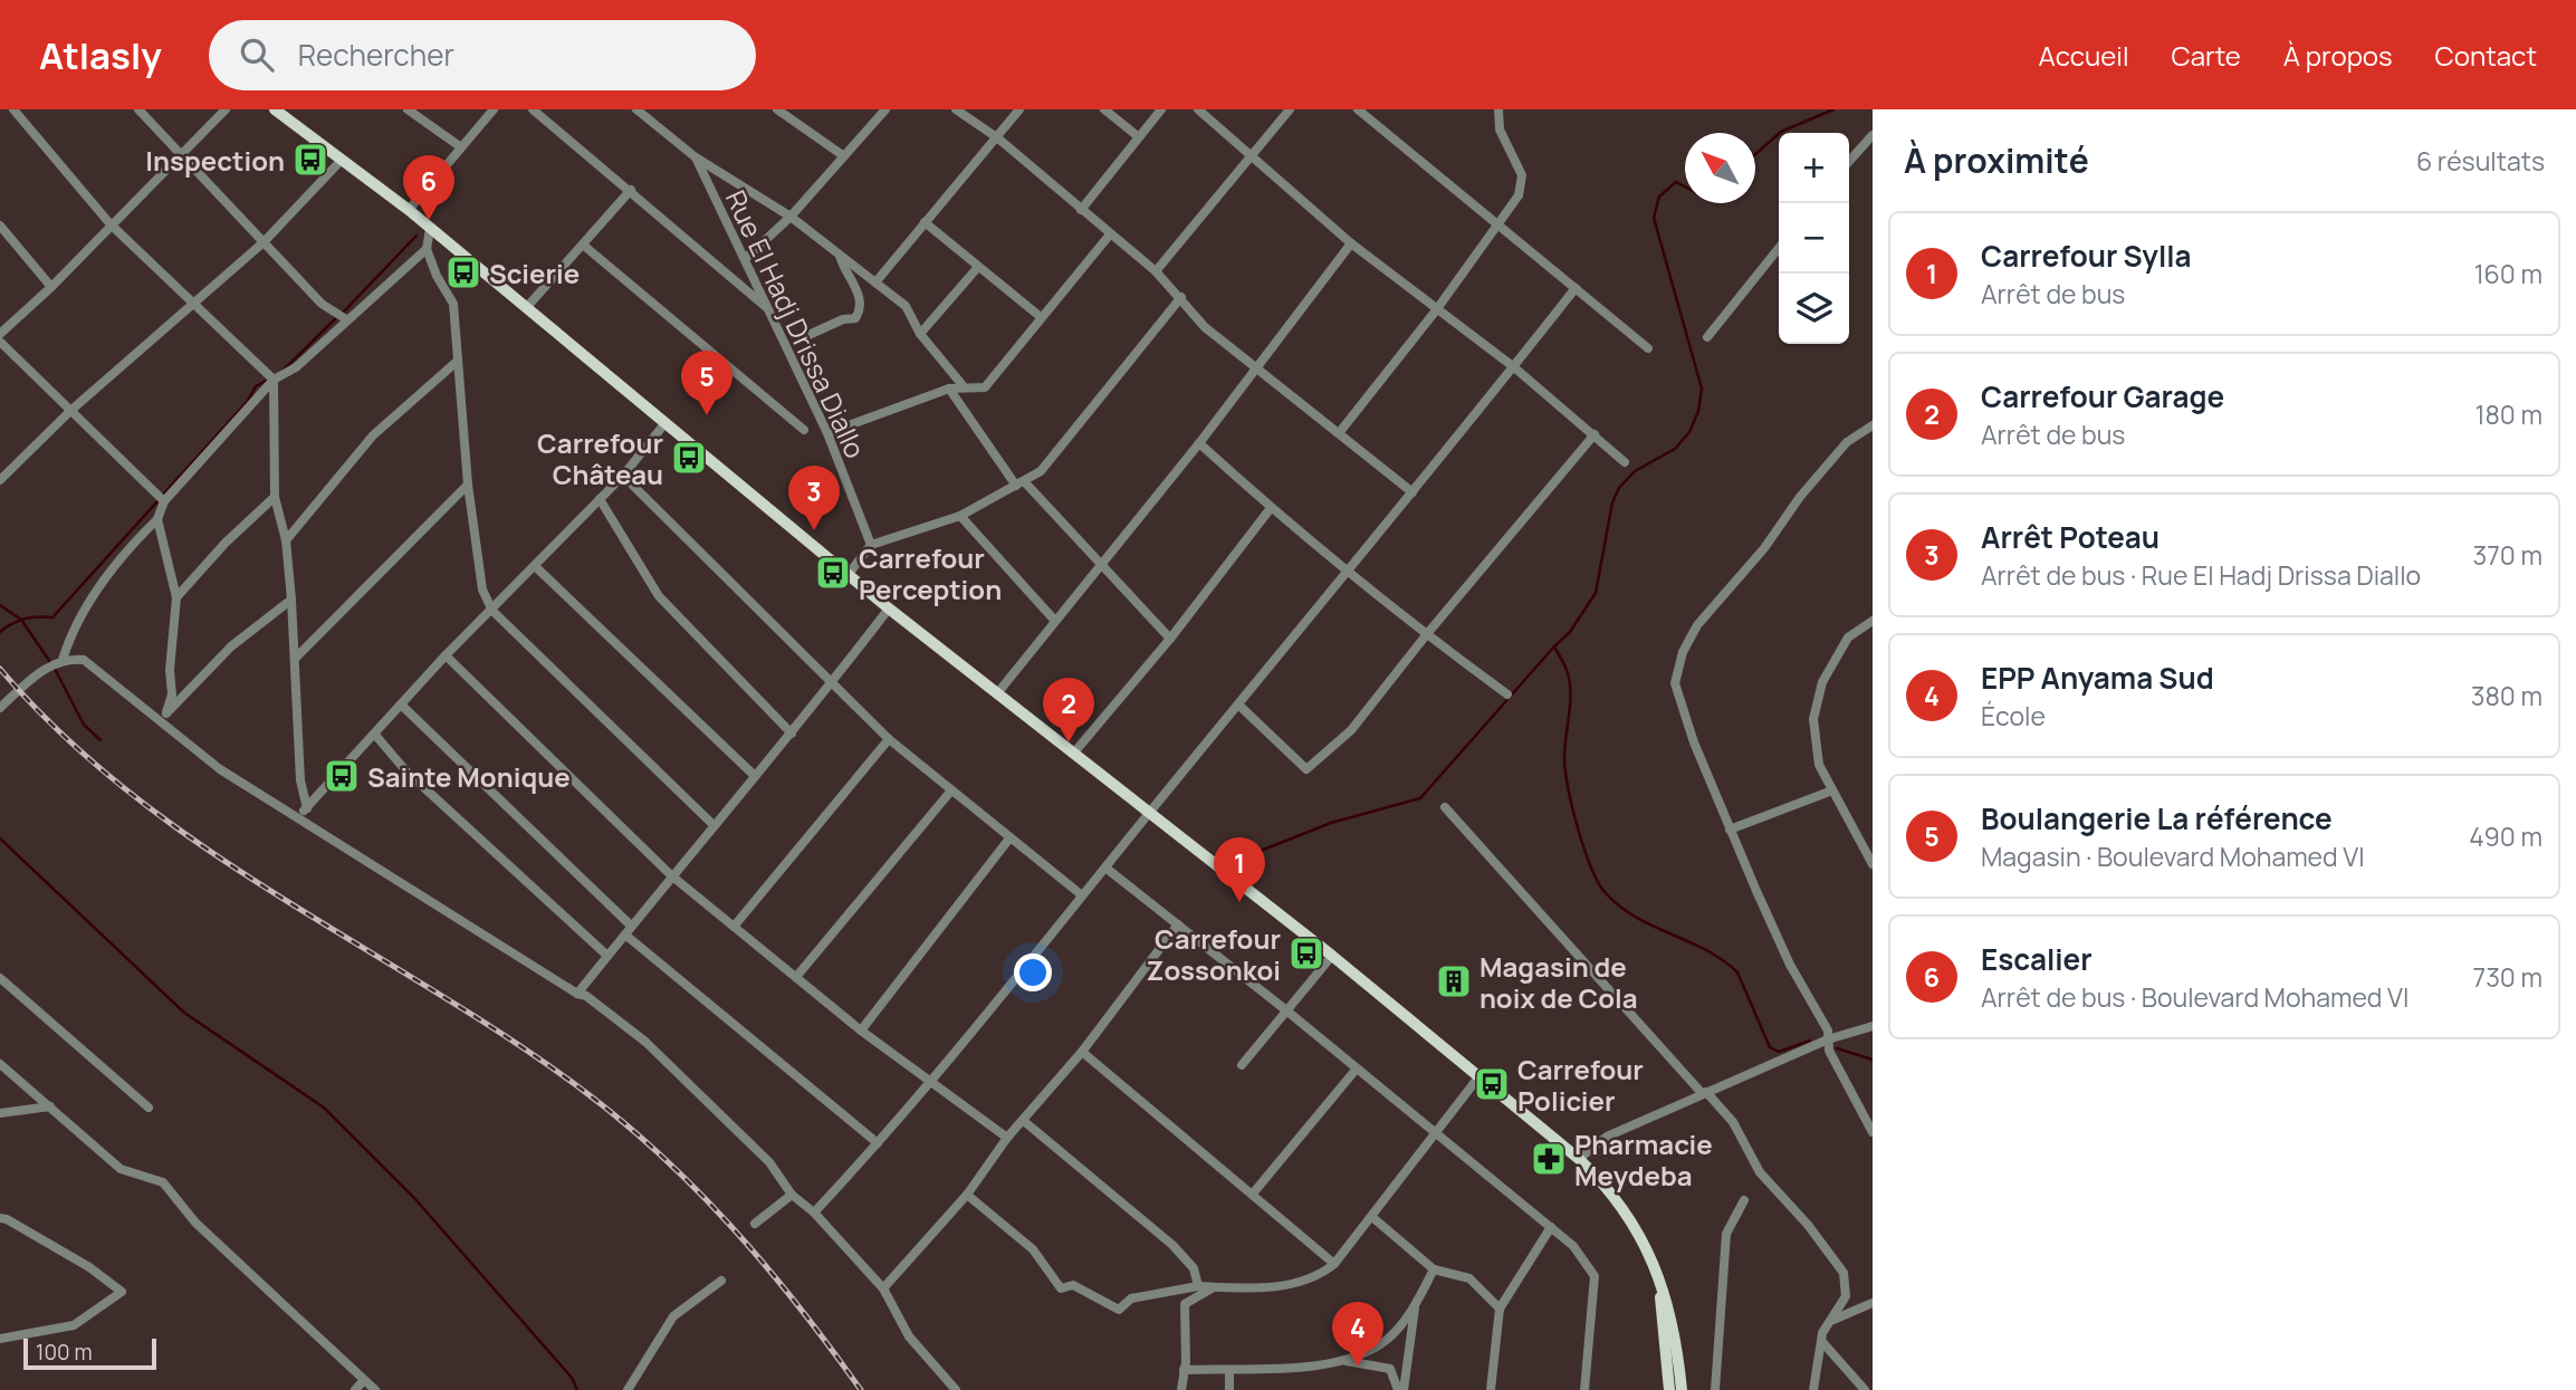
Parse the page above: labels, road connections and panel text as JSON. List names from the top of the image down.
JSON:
{
  "streets": {
    "street": ["Rue El Hadj Drissa Diallo"]
  },
  "places": {
    "bus stop": [
      "Inspection",
      "Scierie",
      "Carrefour Château",
      "Carrefour Perception",
      "Sainte Monique",
      "Carrefour Zossonkoi",
      "Carrefour Policier"
    ],
    "building": ["Magasin de noix de Cola"],
    "pharmacy": ["Pharmacie Meydeba"]
  },
  "scale_bar": "100 m",
  "north": "top left",
  "page": {
    "header": "Atlasly",
    "search": "Rechercher",
    "nav": [
      "Accueil",
      "Carte",
      "À propos",
      "Contact"
    ],
    "heading": ["À proximité", "6 résultats"],
    "map_buttons": ["+", "−"],
    "pins": [
      "6",
      "5",
      "3",
      "2",
      "1",
      "4"
    ],
    "list": [
      {
        "mark": "1",
        "name": "Carrefour Sylla",
        "note": "Arrêt de bus",
        "value": "160 m"
      },
      {
        "mark": "2",
        "name": "Carrefour Garage",
        "note": "Arrêt de bus",
        "value": "180 m"
      },
      {
        "mark": "3",
        "name": "Arrêt Poteau",
        "note": "Arrêt de bus · Rue El Hadj Drissa Diallo",
        "value": "370 m"
      },
      {
        "mark": "4",
        "name": "EPP Anyama Sud",
        "note": "École",
        "value": "380 m"
      },
      {
        "mark": "5",
        "name": "Boulangerie La référence",
        "note": "Magasin · Boulevard Mohamed VI",
        "value": "490 m"
      },
      {
        "mark": "6",
        "name": "Escalier",
        "note": "Arrêt de bus · Boulevard Mohamed VI",
        "value": "730 m"
      }
    ],
    "scale": "100 m"
  }
}
